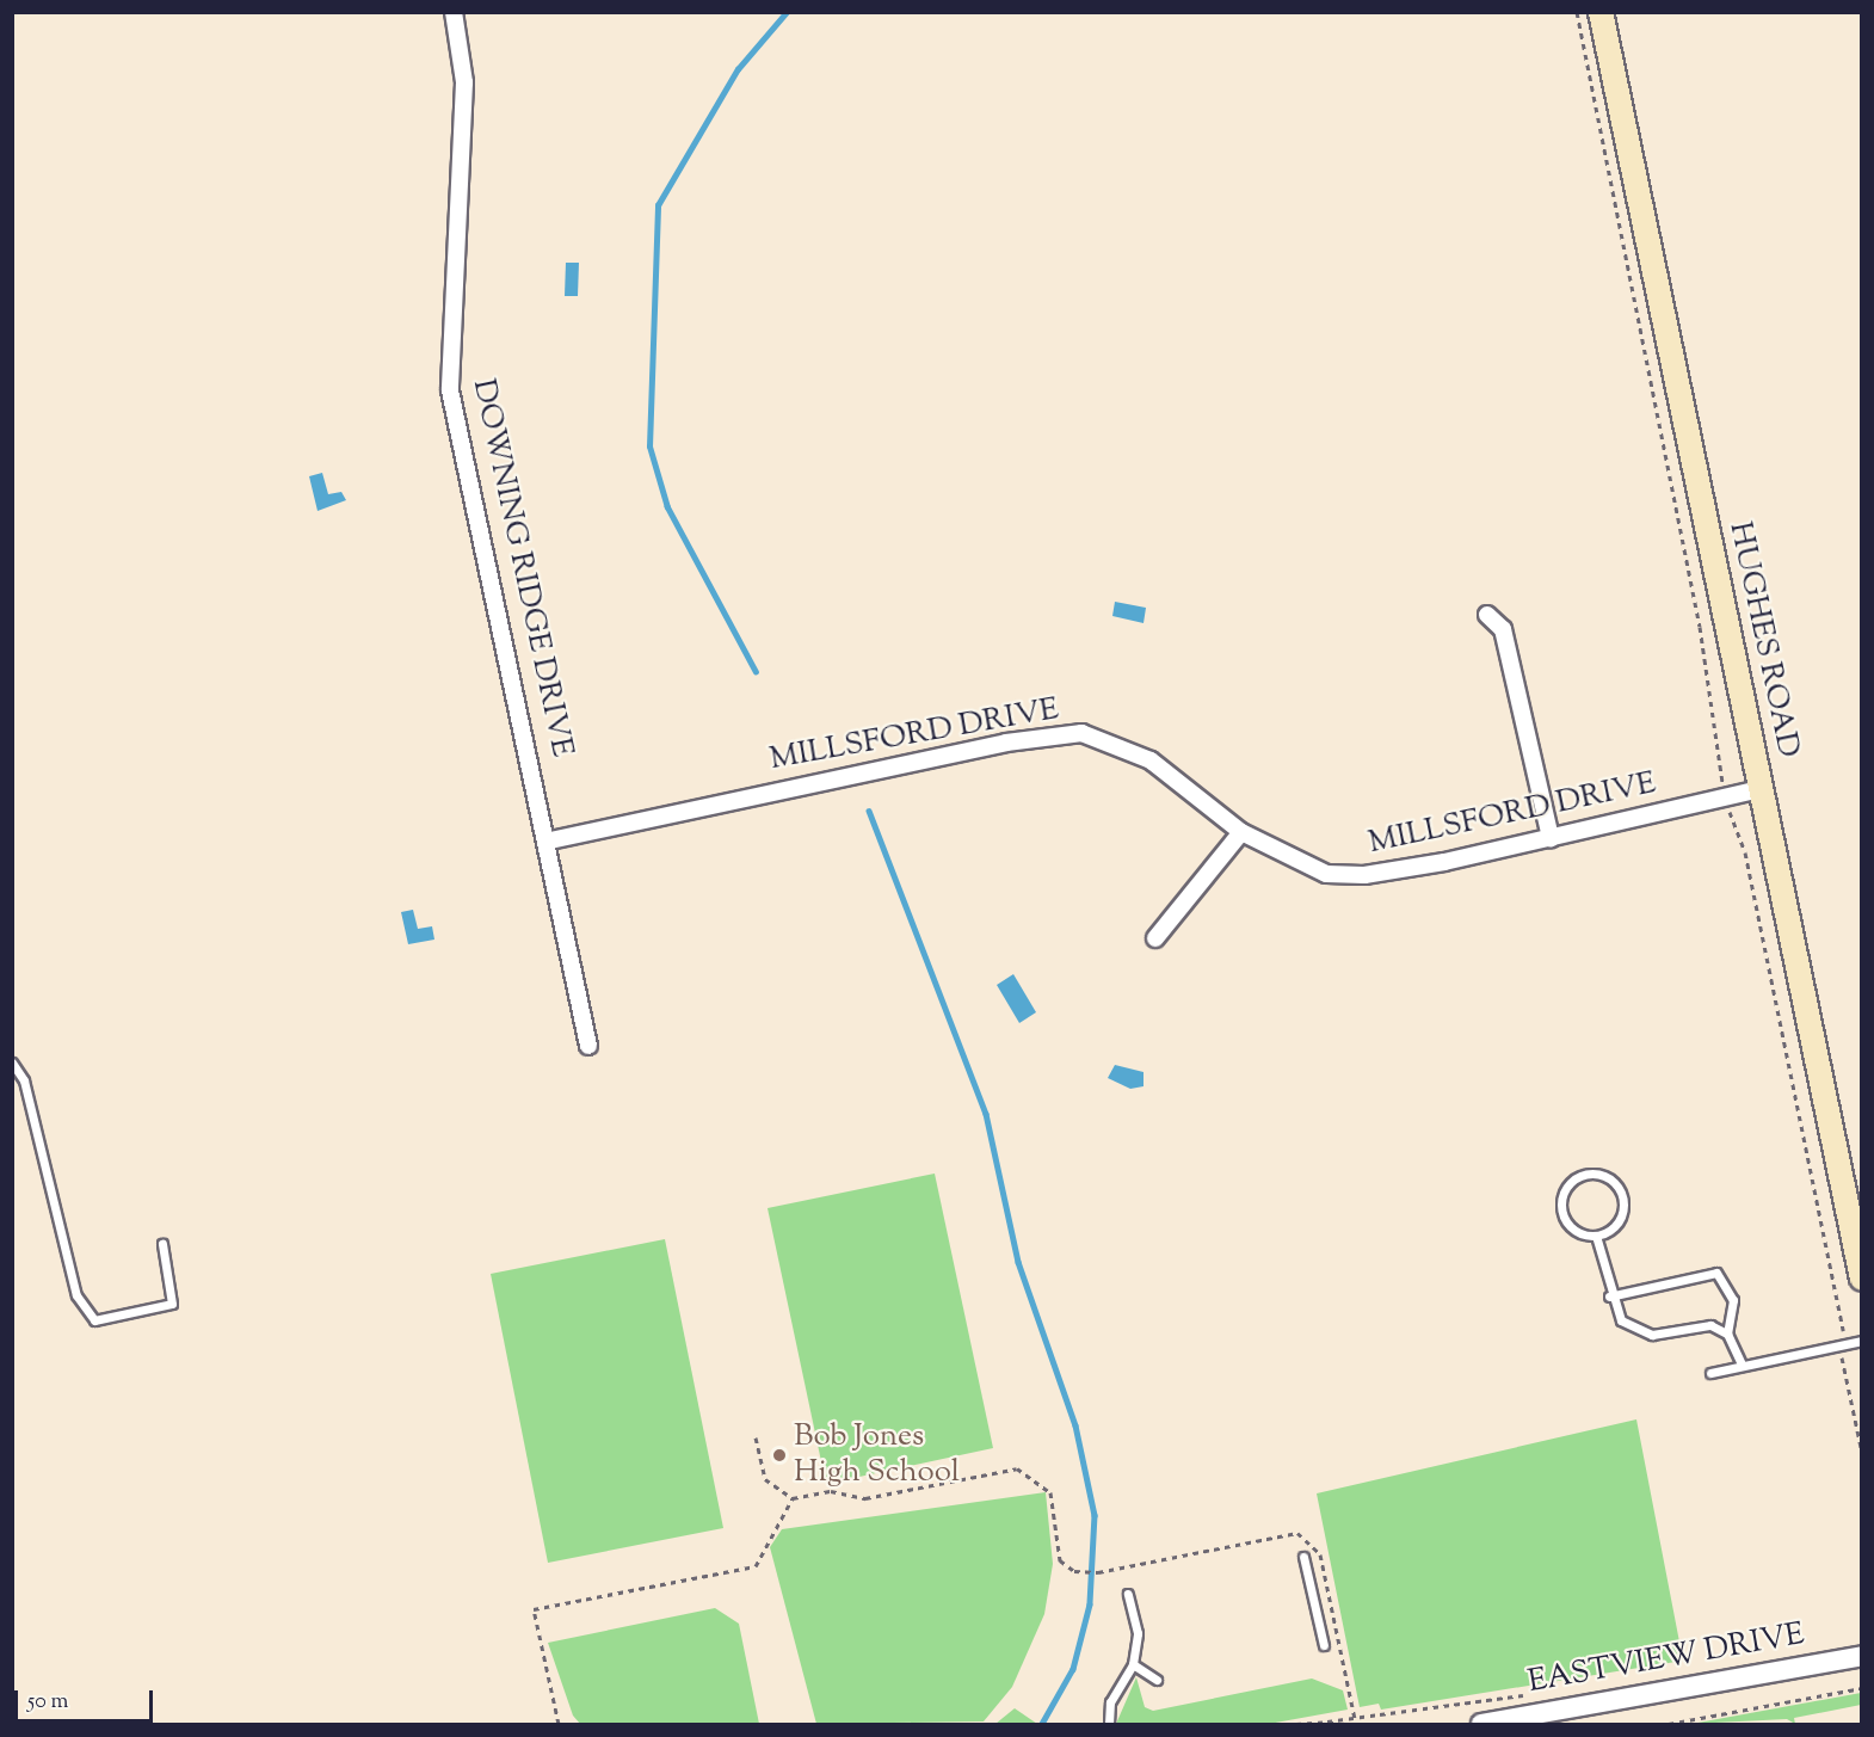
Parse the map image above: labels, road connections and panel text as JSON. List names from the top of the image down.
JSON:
{
  "streets": {
    "main road": ["HUGHES ROAD"],
    "street": ["DOWNING RIDGE DRIVE", "MILLSFORD DRIVE", "EASTVIEW DRIVE"]
  },
  "crossings": [
    ["DOWNING RIDGE DRIVE", "MILLSFORD DRIVE"],
    ["HUGHES ROAD", "MILLSFORD DRIVE"]
  ],
  "places": ["Bob Jones High School"],
  "scale_bar": "50 m"
}
